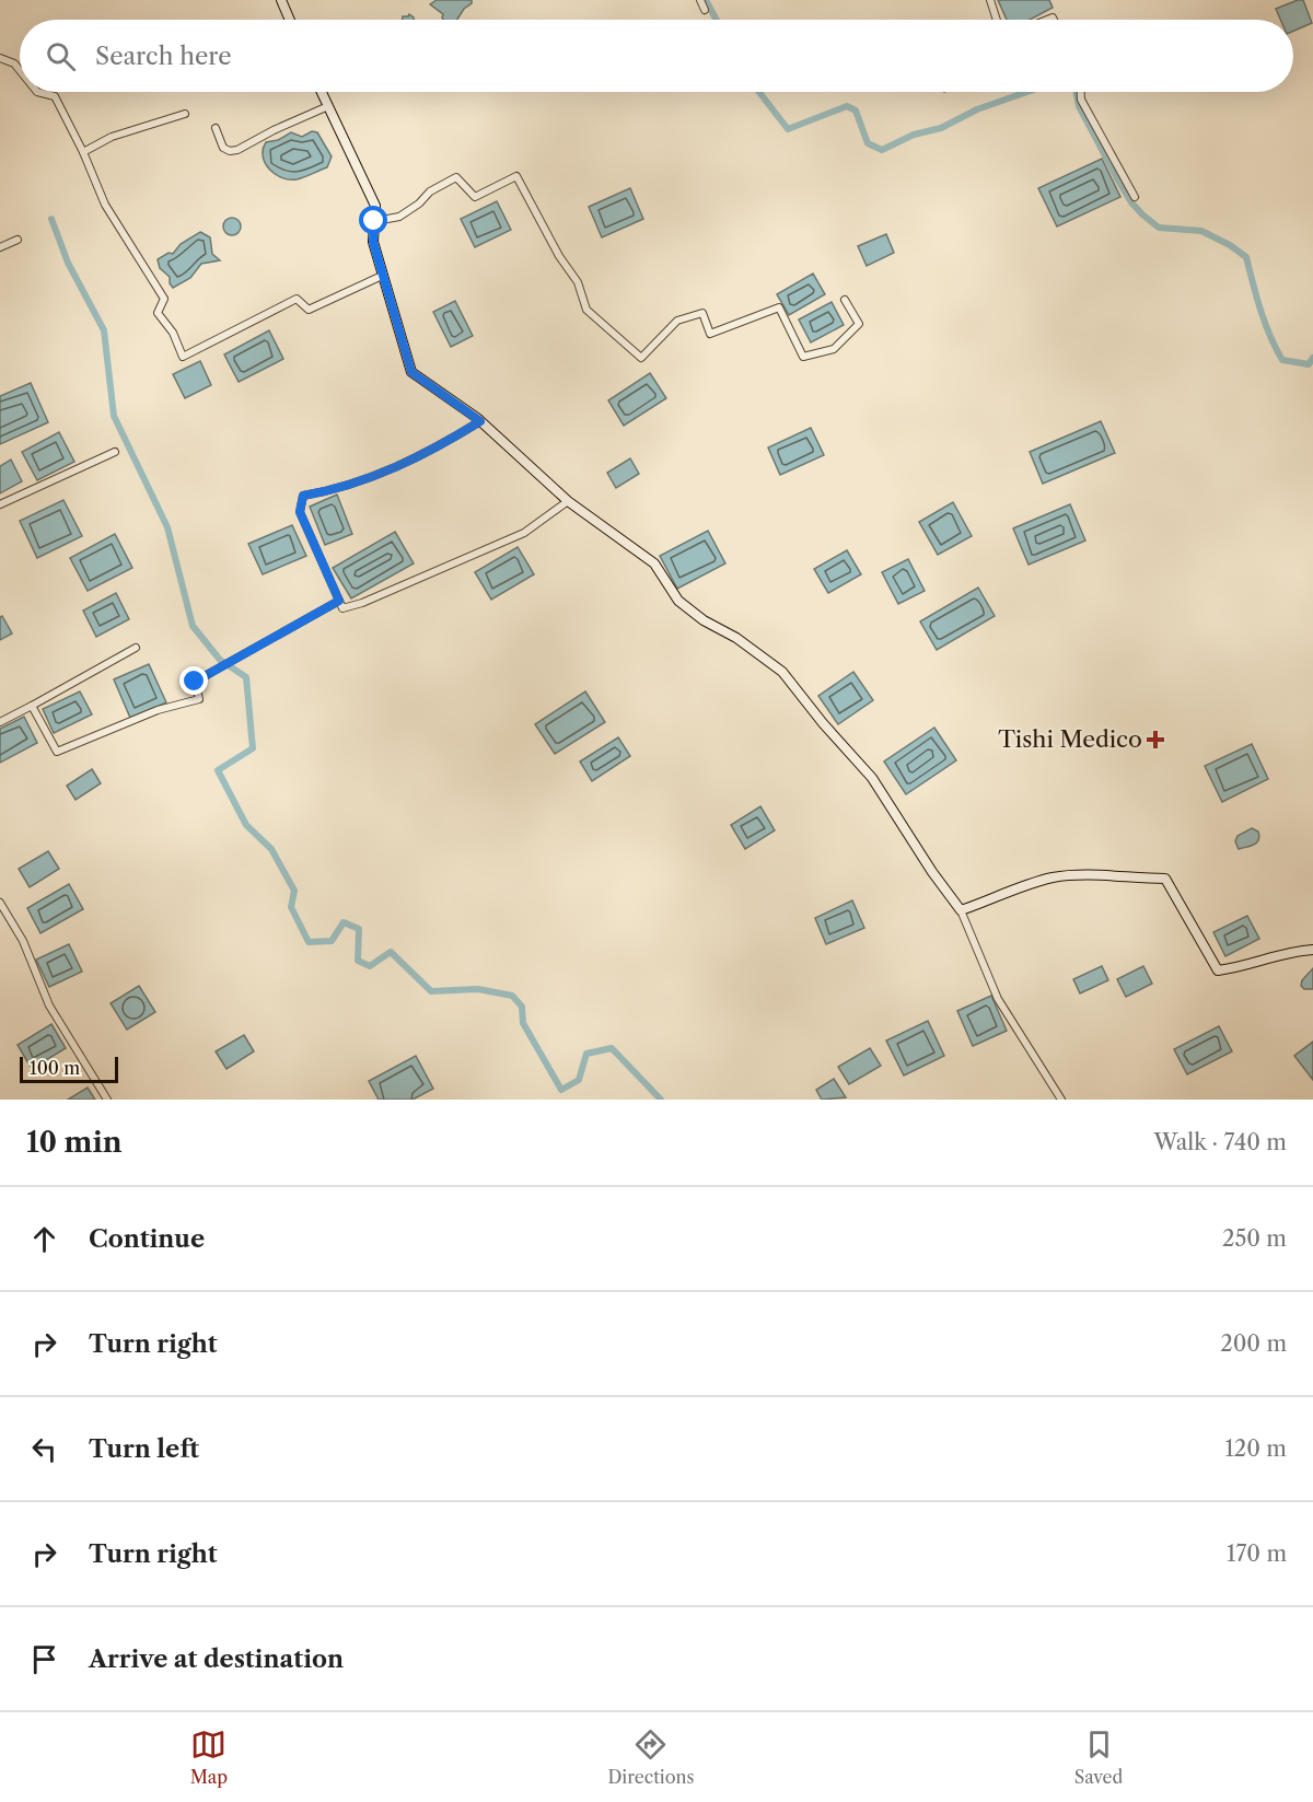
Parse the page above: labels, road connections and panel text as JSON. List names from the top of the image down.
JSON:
{
  "places": {
    "health": ["Tishi Medico"]
  },
  "scale_bar": "100 m",
  "page": {
    "search": "Search here",
    "scale": "100 m",
    "heading": ["10 min", "Walk · 740 m"],
    "list": [
      ["Continue", "250 m"],
      ["Turn right", "200 m"],
      ["Turn left", "120 m"],
      ["Turn right", "170 m"],
      "Arrive at destination"
    ],
    "nav": ["Map", "Directions", "Saved"]
  }
}
